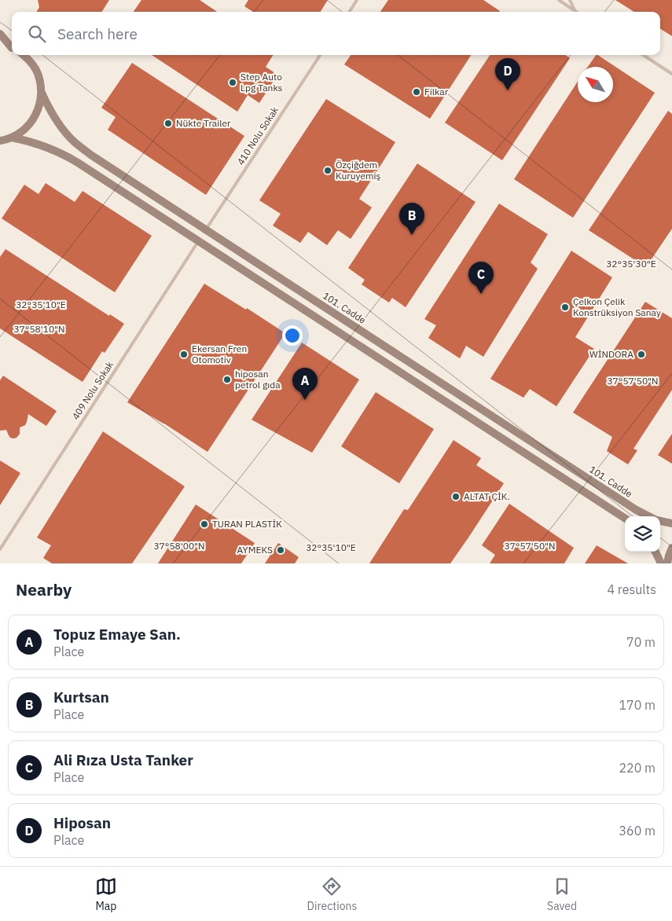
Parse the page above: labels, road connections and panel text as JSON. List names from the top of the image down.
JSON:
{
  "streets": {
    "street": ["101. Cadde"],
    "lane": ["410 Nolu Sokak", "409 Nolu Sokak"]
  },
  "crossings": [
    ["410 Nolu Sokak", "101. Cadde"]
  ],
  "places": [
    "Step Auto Lpg Tanks",
    "Filkar",
    "Nükte Trailer",
    "Özçiğdem Kuruyemiş",
    "Çelkon Çelik Konstrüksiyon Sanay",
    "Ekersan Fren Otomotiv",
    "WİNDORA",
    "hiposan petrol gıda",
    "ALTAT ÇİK.",
    "TURAN PLASTİK",
    "AYMEKS"
  ],
  "north": "top left",
  "page": {
    "search": "Search here",
    "pins": [
      "D",
      "B",
      "C",
      "A"
    ],
    "heading": ["Nearby", "4 results"],
    "list": [
      {
        "mark": "A",
        "name": "Topuz Emaye San.",
        "note": "Place",
        "value": "70 m"
      },
      {
        "mark": "B",
        "name": "Kurtsan",
        "note": "Place",
        "value": "170 m"
      },
      {
        "mark": "C",
        "name": "Ali Rıza Usta Tanker",
        "note": "Place",
        "value": "220 m"
      },
      {
        "mark": "D",
        "name": "Hiposan",
        "note": "Place",
        "value": "360 m"
      }
    ],
    "nav": ["Map", "Directions", "Saved"]
  },
  "coordinates": [
    "32°35'30\"E",
    "32°35'10\"E",
    "37°58'10\"N",
    "37°57'50\"N",
    "37°58'00\"N"
  ]
}
